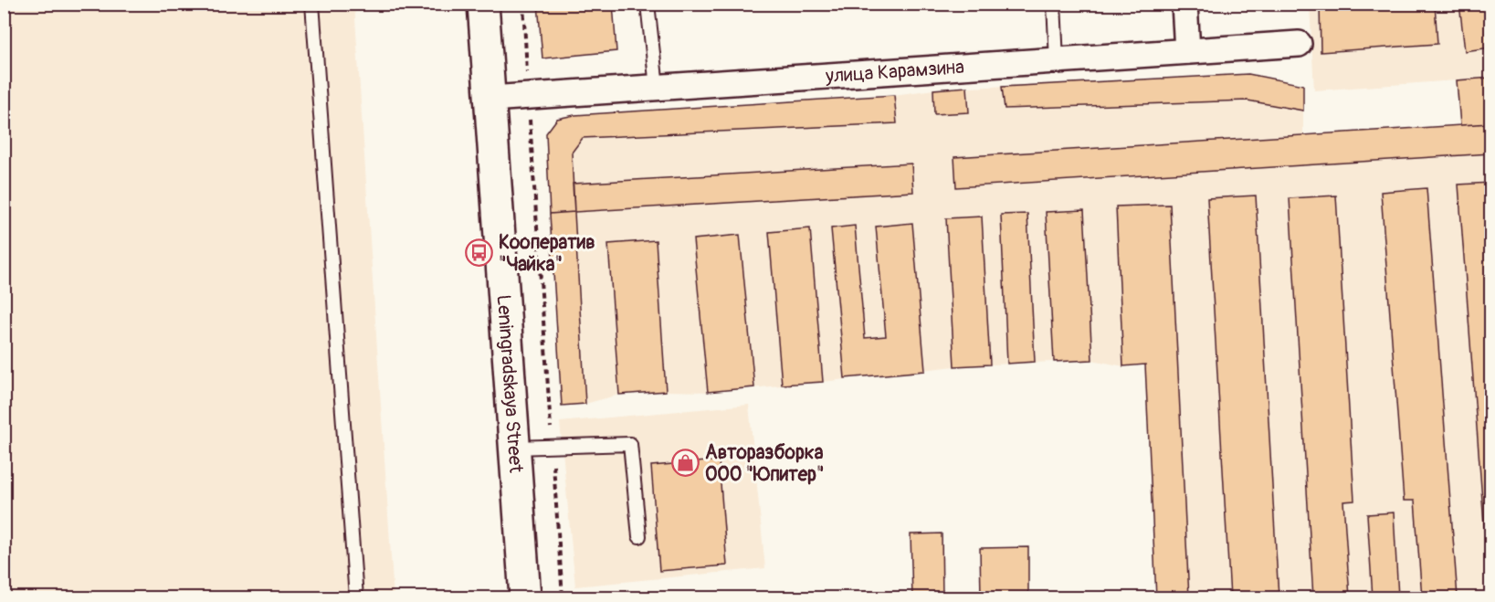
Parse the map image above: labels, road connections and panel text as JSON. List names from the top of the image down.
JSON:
{
  "streets": {
    "main road": ["Leningradskaya Street"],
    "street": ["улица Карамзина"]
  },
  "crossings": [
    ["улица Карамзина", "Leningradskaya Street"]
  ],
  "places": {
    "bus stop": ["Кооператив \"Чайка\""],
    "shop": ["Авторазборка ООО \"Юпитер\""]
  }
}
